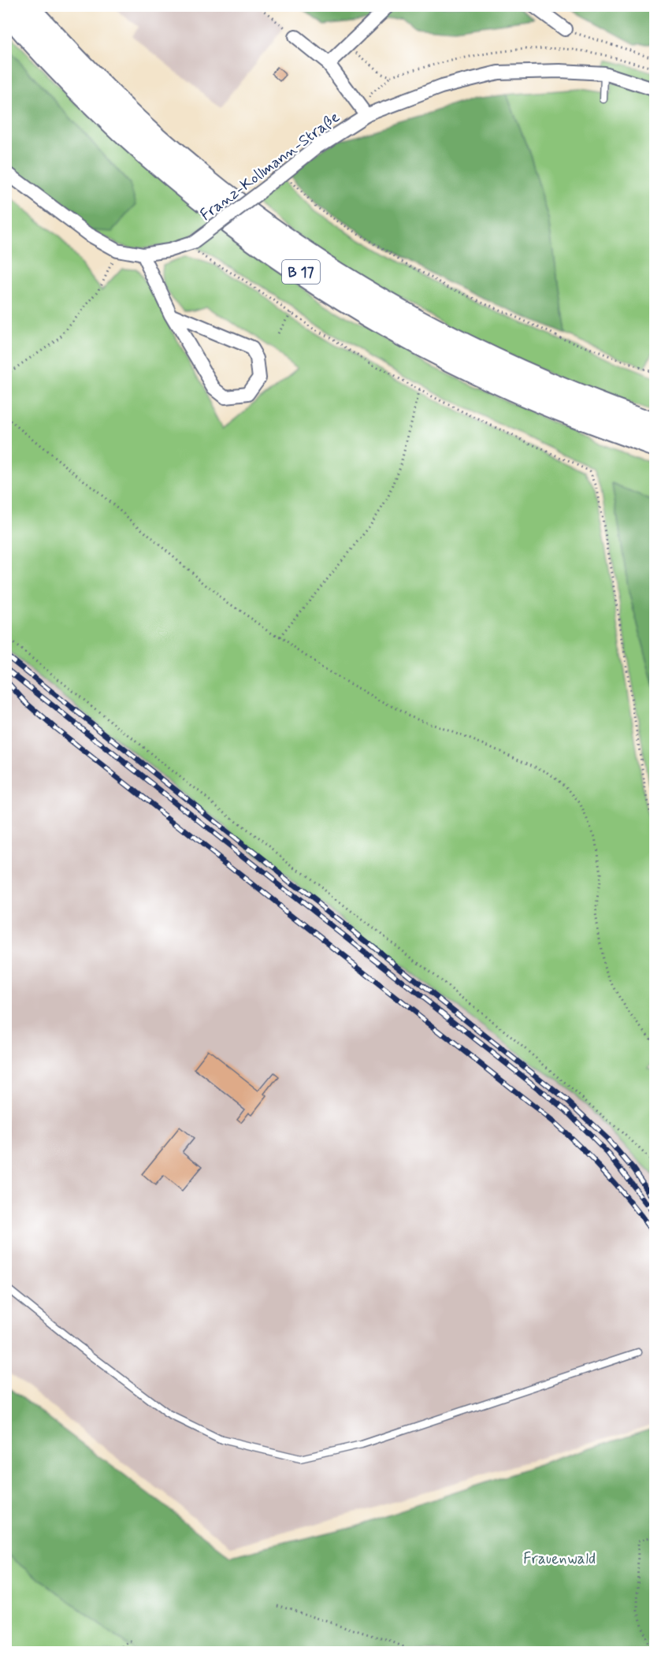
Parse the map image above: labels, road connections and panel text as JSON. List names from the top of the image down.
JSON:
{
  "streets": {
    "highway": ["B 17"],
    "street": ["Franz-Kollmann-Straße"]
  },
  "parks": ["Frauenwald"]
}
